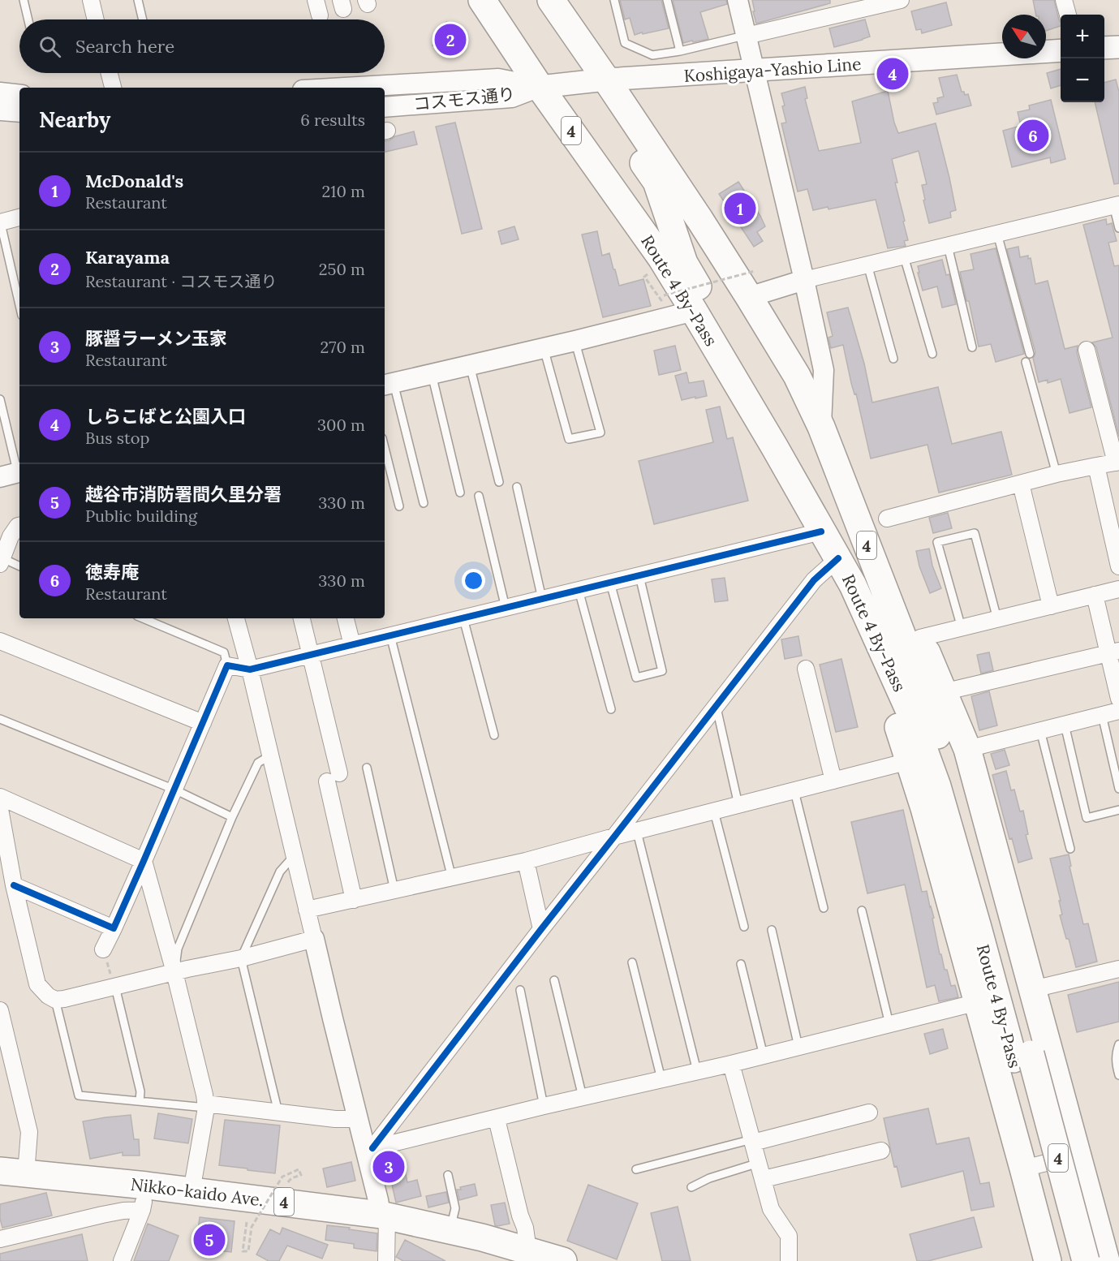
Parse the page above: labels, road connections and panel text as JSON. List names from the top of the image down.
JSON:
{
  "streets": {
    "highway": ["4", "Route 4 By-Pass", "Nikko-kaido Ave."],
    "main road": ["Koshigaya-Yashio Line"],
    "street": ["コスモス通り"]
  },
  "crossings": [
    ["Koshigaya-Yashio Line", "コスモス通り"],
    ["Koshigaya-Yashio Line", "Route 4 By-Pass"],
    ["コスモス通り", "Route 4 By-Pass"]
  ],
  "north": "top left",
  "page": {
    "map_buttons": ["+", "−"],
    "search": "Search here",
    "pins": [
      "2",
      "4",
      "6",
      "1",
      "3",
      "5"
    ],
    "heading": ["Nearby", "6 results"],
    "list": [
      {
        "mark": "1",
        "name": "McDonald's",
        "note": "Restaurant",
        "value": "210 m"
      },
      {
        "mark": "2",
        "name": "Karayama",
        "note": "Restaurant · コスモス通り",
        "value": "250 m"
      },
      {
        "mark": "3",
        "name": "豚醤ラーメン玉家",
        "note": "Restaurant",
        "value": "270 m"
      },
      {
        "mark": "4",
        "name": "しらこばと公園入口",
        "note": "Bus stop",
        "value": "300 m"
      },
      {
        "mark": "5",
        "name": "越谷市消防署間久里分署",
        "note": "Public building",
        "value": "330 m"
      },
      {
        "mark": "6",
        "name": "徳寿庵",
        "note": "Restaurant",
        "value": "330 m"
      }
    ]
  }
}
